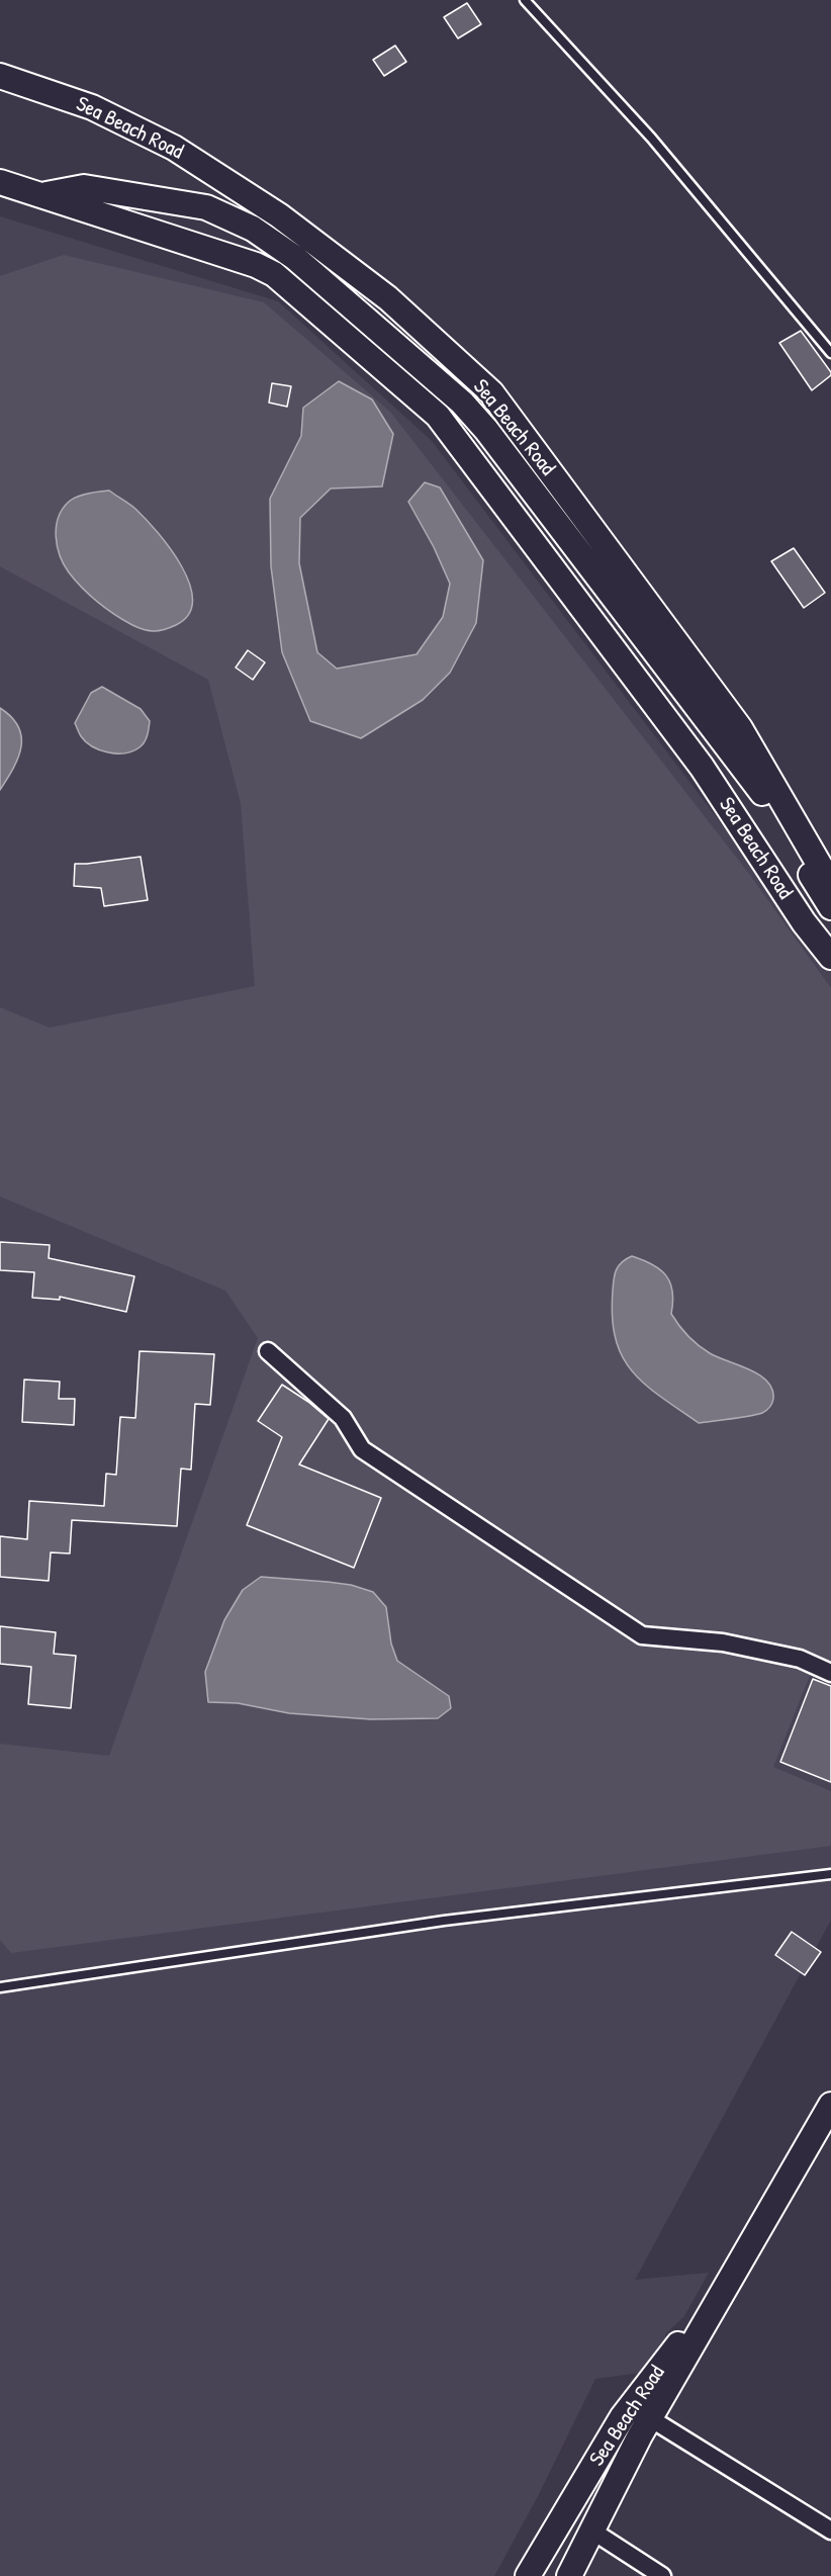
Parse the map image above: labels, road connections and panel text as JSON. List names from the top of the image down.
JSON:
{
  "streets": {
    "main road": ["Sea Beach Road"]
  }
}
